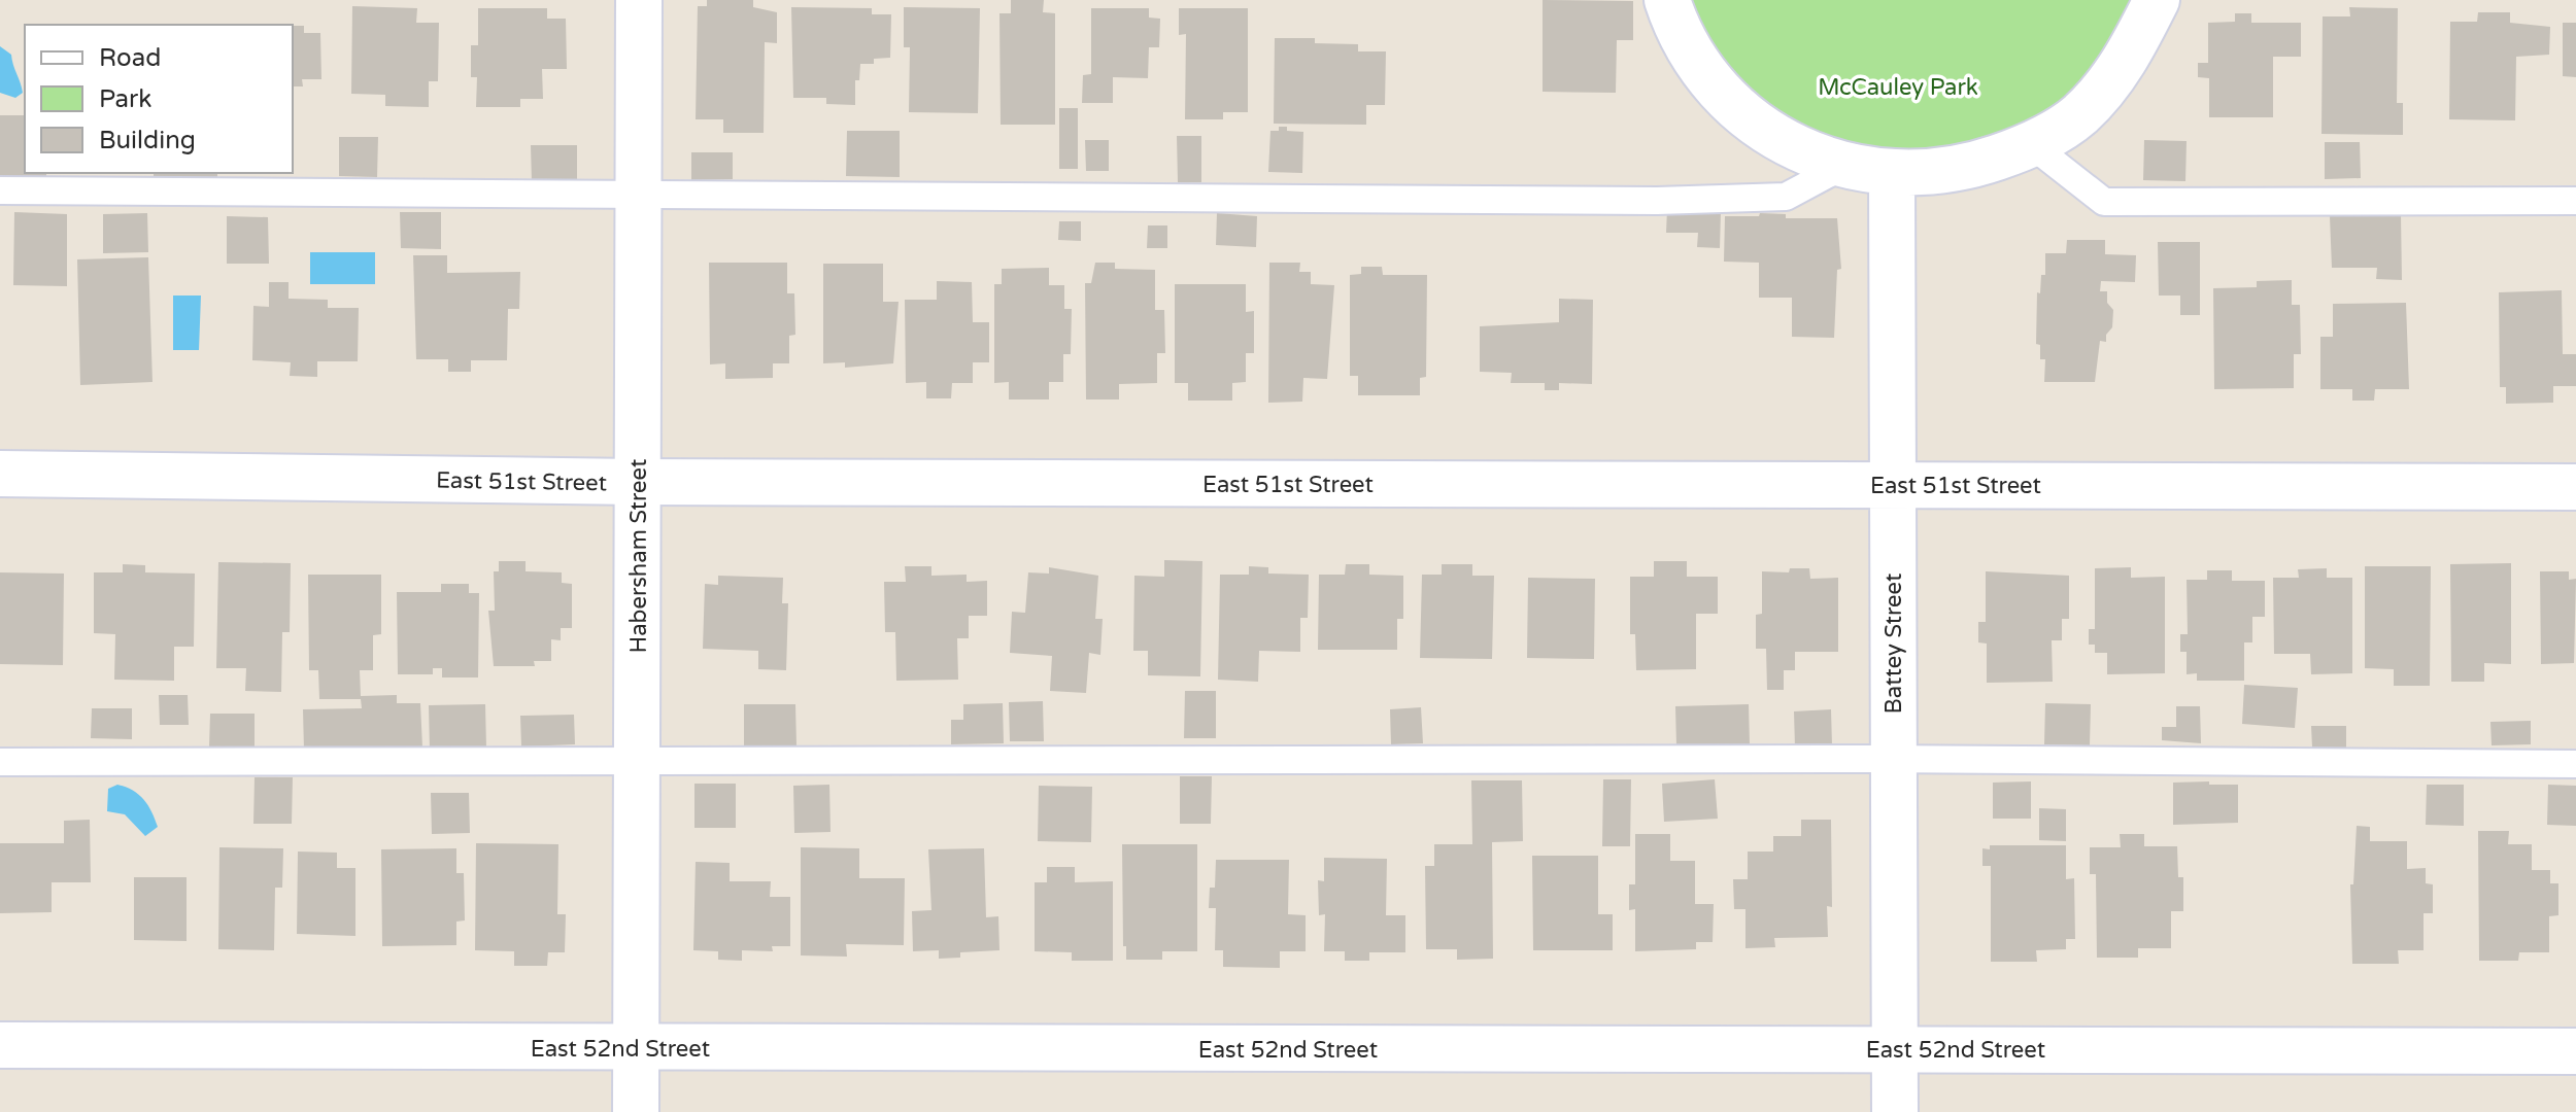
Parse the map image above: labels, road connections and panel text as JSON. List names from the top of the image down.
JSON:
{
  "streets": {
    "street": [
      "East 51st Street",
      "Habersham Street",
      "Battey Street",
      "East 52nd Street"
    ]
  },
  "crossings": [
    ["East 51st Street", "Habersham Street"],
    ["East 51st Street", "Battey Street"],
    ["Habersham Street", "East 52nd Street"],
    ["Battey Street", "East 52nd Street"]
  ],
  "parks": ["McCauley Park"],
  "legend": ["Road", "Park", "Building"]
}
